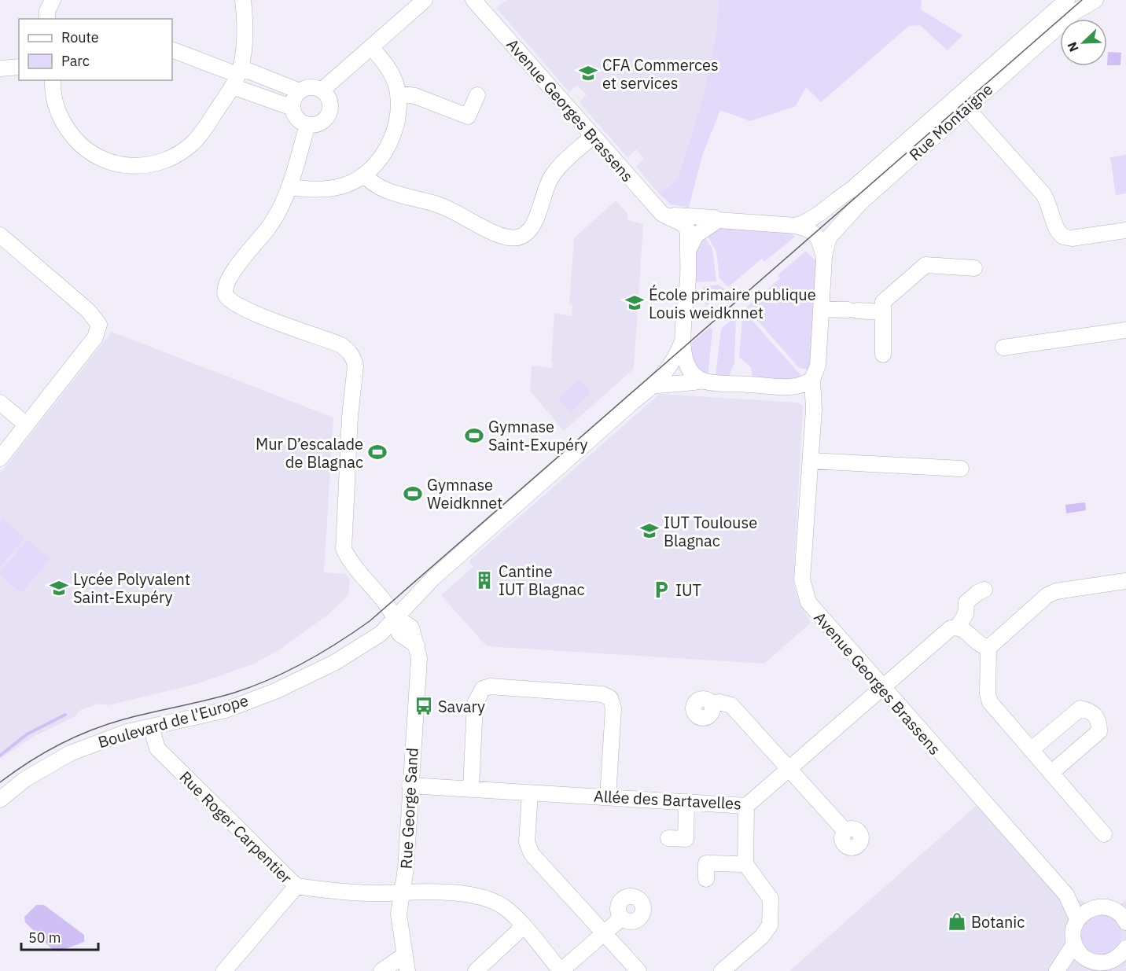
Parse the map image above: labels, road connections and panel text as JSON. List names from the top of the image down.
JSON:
{
  "streets": {
    "street": [
      "Avenue Georges Brassens",
      "Rue Montaigne",
      "Boulevard de l'Europe",
      "Allée des Bartavelles",
      "Rue George Sand",
      "Rue Roger Carpentier"
    ]
  },
  "crossings": [
    ["Avenue Georges Brassens", "Rue Montaigne"],
    ["Avenue Georges Brassens", "Allée des Bartavelles"],
    ["Boulevard de l'Europe", "Rue George Sand"],
    ["Boulevard de l'Europe", "Rue Roger Carpentier"],
    ["Allée des Bartavelles", "Rue George Sand"],
    ["Rue George Sand", "Rue Roger Carpentier"]
  ],
  "places": {
    "school or university": [
      "CFA Commerces et services",
      "École primaire publique Louis weidknnet",
      "IUT Toulouse Blagnac",
      "Lycée Polyvalent Saint-Exupéry"
    ],
    "sports": ["Gymnase Saint-Exupéry", "Mur D’escalade de Blagnac", "Gymnase Weidknnet"],
    "building": ["Cantine IUT Blagnac"],
    "parking": ["IUT"],
    "bus stop": ["Savary"],
    "shop": ["Botanic"]
  },
  "legend": ["Route", "Parc"],
  "scale_bar": "50 m",
  "north": "bottom left"
}
